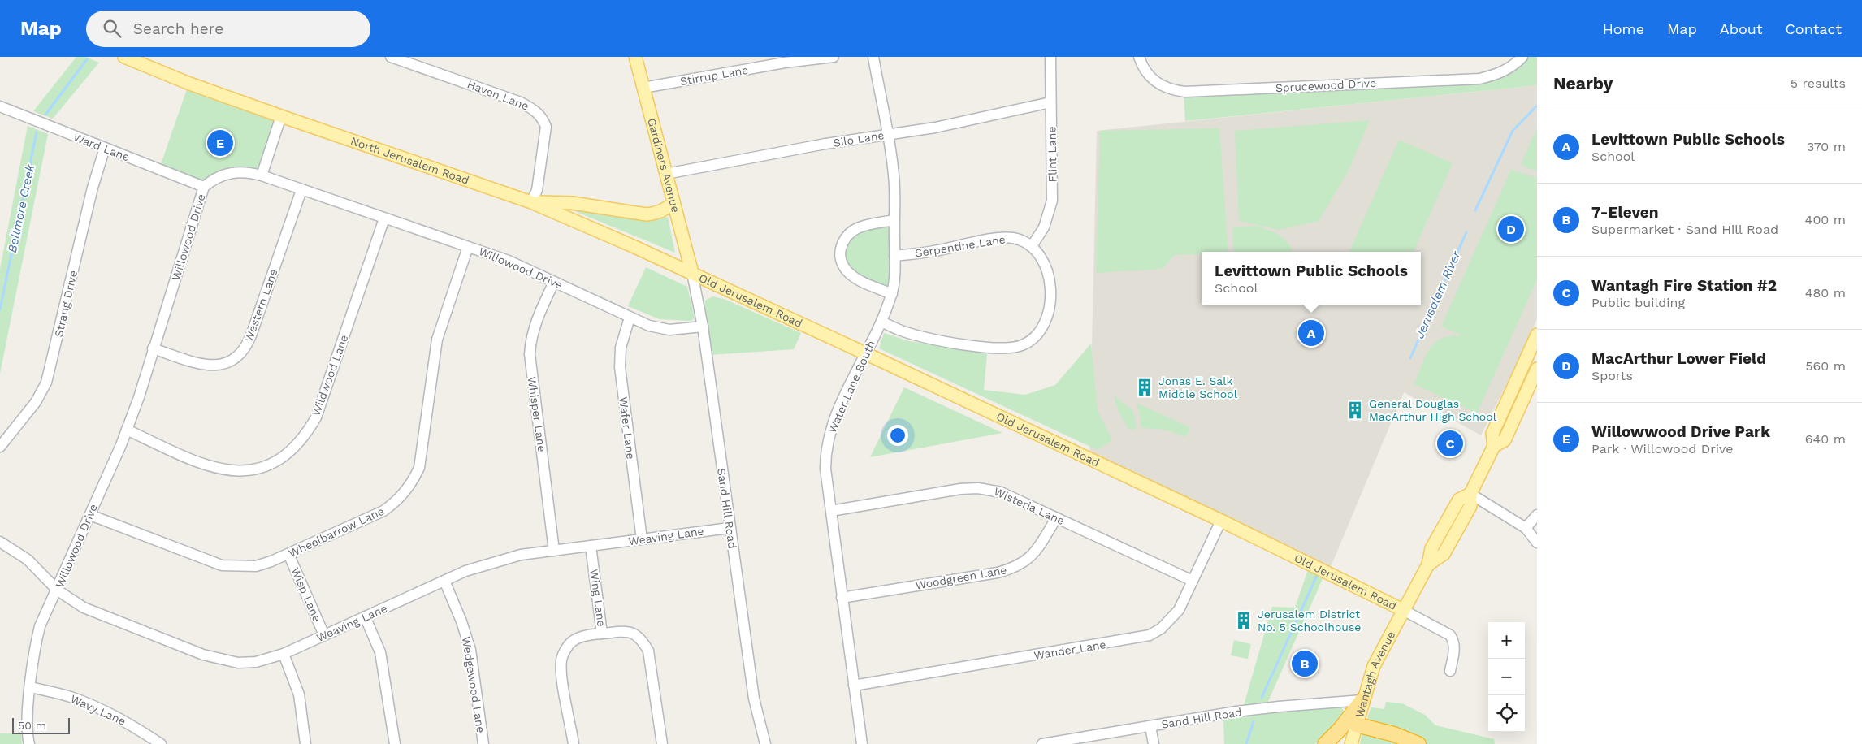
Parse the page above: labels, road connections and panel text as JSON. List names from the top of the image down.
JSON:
{
  "streets": {
    "main road": [
      "North Jerusalem Road",
      "Gardiners Avenue",
      "Old Jerusalem Road",
      "Wantagh Avenue"
    ],
    "street": [
      "Stirrup Lane",
      "Sprucewood Drive",
      "Haven Lane",
      "Silo Lane",
      "Ward Lane",
      "Flint Lane",
      "Willowood Drive",
      "Serpentine Lane",
      "Strang Drive",
      "Western Lane",
      "Wildwood Lane",
      "Water Lane South",
      "Whisper Lane",
      "Wafer Lane",
      "Wisteria Lane",
      "Sand Hill Road",
      "Wheelbarrow Lane",
      "Weaving Lane",
      "Woodgreen Lane",
      "Wisp Lane",
      "Wing Lane",
      "Wander Lane",
      "Wedgewood Lane",
      "Wavy Lane"
    ]
  },
  "crossings": [
    ["Stirrup Lane", "Gardiners Avenue"],
    ["Haven Lane", "North Jerusalem Road"],
    ["Silo Lane", "Flint Lane"],
    ["Silo Lane", "Gardiners Avenue"],
    ["Silo Lane", "Water Lane South"],
    ["Ward Lane", "Willowood Drive"],
    ["Ward Lane", "Strang Drive"],
    ["Flint Lane", "Serpentine Lane"],
    ["North Jerusalem Road", "Gardiners Avenue"],
    ["North Jerusalem Road", "Old Jerusalem Road"],
    ["North Jerusalem Road", "Sand Hill Road"],
    ["Gardiners Avenue", "Old Jerusalem Road"],
    ["Gardiners Avenue", "Sand Hill Road"],
    ["Willowood Drive", "Western Lane"],
    ["Willowood Drive", "Wildwood Lane"],
    ["Willowood Drive", "Whisper Lane"],
    ["Willowood Drive", "Wafer Lane"],
    ["Willowood Drive", "Sand Hill Road"],
    ["Willowood Drive", "Wheelbarrow Lane"],
    ["Willowood Drive", "Weaving Lane"],
    ["Willowood Drive", "Wavy Lane"],
    ["Serpentine Lane", "Water Lane South"],
    ["Old Jerusalem Road", "Water Lane South"],
    ["Old Jerusalem Road", "Sand Hill Road"],
    ["Old Jerusalem Road", "Wander Lane"],
    ["Old Jerusalem Road", "Wantagh Avenue"],
    ["Water Lane South", "Wisteria Lane"],
    ["Water Lane South", "Woodgreen Lane"],
    ["Water Lane South", "Wander Lane"],
    ["Whisper Lane", "Weaving Lane"],
    ["Wafer Lane", "Weaving Lane"],
    ["Wisteria Lane", "Woodgreen Lane"],
    ["Wisteria Lane", "Wander Lane"],
    ["Sand Hill Road", "Weaving Lane"],
    ["Sand Hill Road", "Wantagh Avenue"],
    ["Wheelbarrow Lane", "Wisp Lane"],
    ["Weaving Lane", "Wisp Lane"],
    ["Weaving Lane", "Wing Lane"],
    ["Weaving Lane", "Wedgewood Lane"]
  ],
  "water": ["Bellmore Creek", "Jerusalem River"],
  "places": {
    "building": ["Jonas E. Salk Middle School", "General Douglas MacArthur High School", "Jerusalem District No. 5 Schoolhouse"]
  },
  "scale_bar": "50 m",
  "page": {
    "header": "Map",
    "search": "Search here",
    "nav": [
      "Home",
      "Map",
      "About",
      "Contact"
    ],
    "heading": ["Nearby", "5 results"],
    "list": [
      {
        "mark": "A",
        "name": "Levittown Public Schools",
        "note": "School",
        "value": "370 m"
      },
      {
        "mark": "B",
        "name": "7-Eleven",
        "note": "Supermarket · Sand Hill Road",
        "value": "400 m"
      },
      {
        "mark": "C",
        "name": "Wantagh Fire Station #2",
        "note": "Public building",
        "value": "480 m"
      },
      {
        "mark": "D",
        "name": "MacArthur Lower Field",
        "note": "Sports",
        "value": "560 m"
      },
      {
        "mark": "E",
        "name": "Willowwood Drive Park",
        "note": "Park · Willowood Drive",
        "value": "640 m"
      }
    ],
    "pins": [
      "E",
      "D",
      "A",
      "C",
      "B"
    ],
    "popup": ["Levittown Public Schools", "School"],
    "map_buttons": ["+", "−"],
    "scale": "50 m"
  }
}
